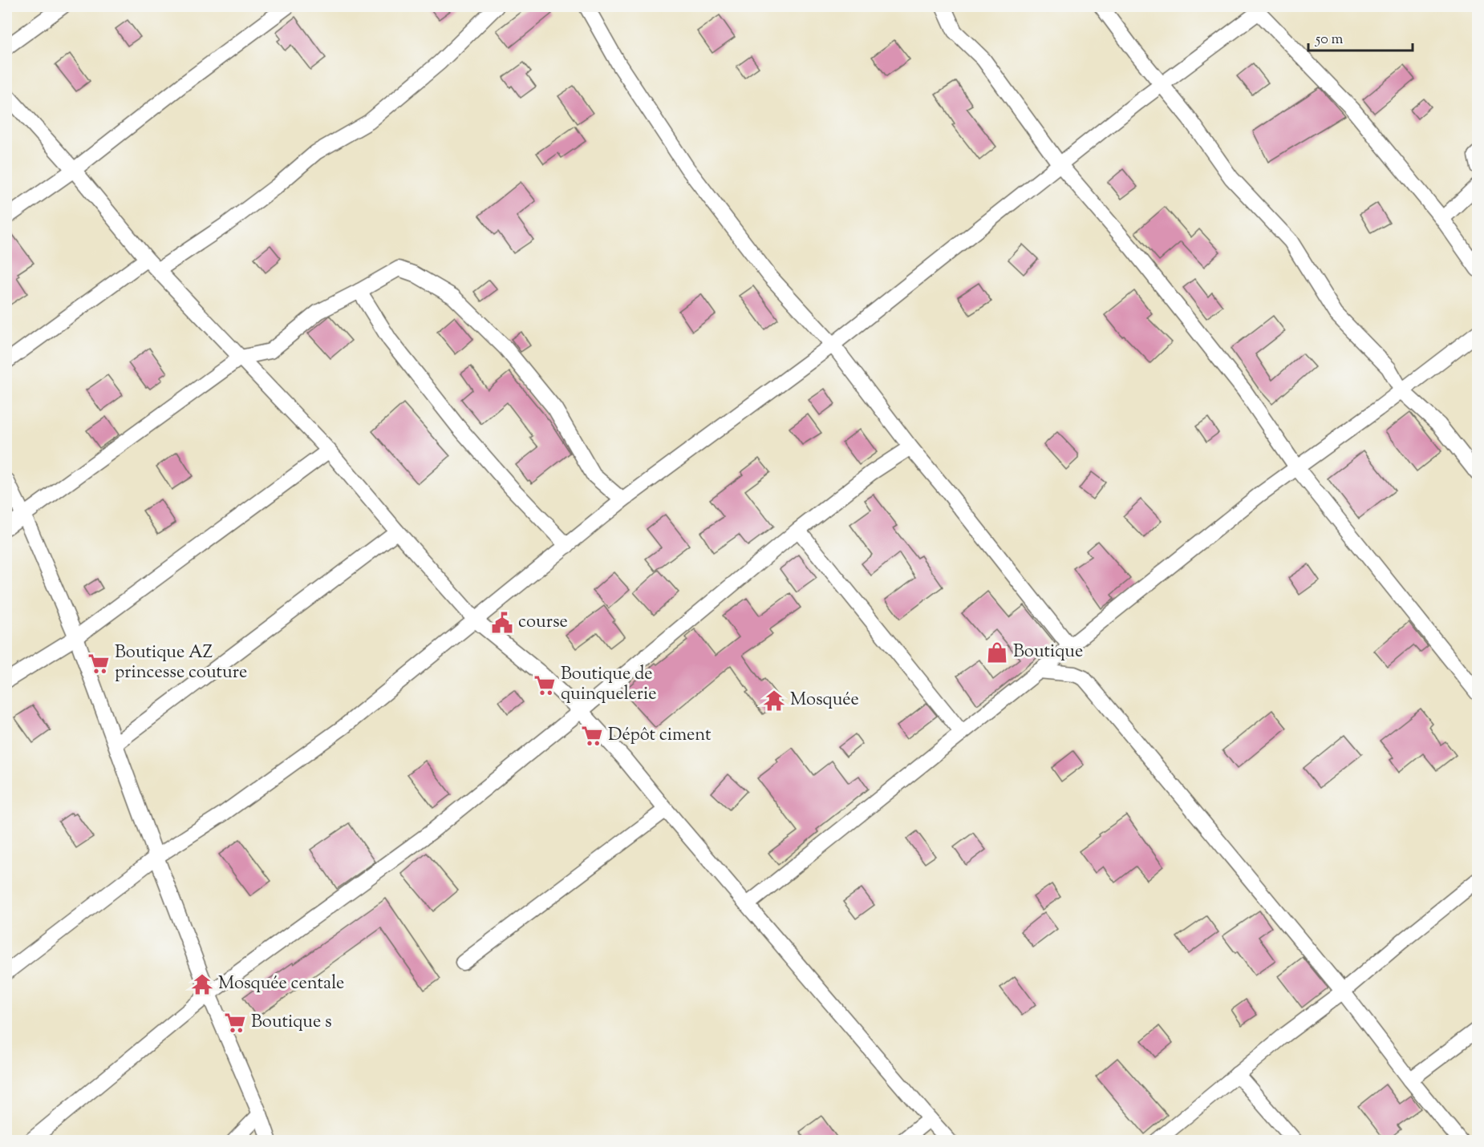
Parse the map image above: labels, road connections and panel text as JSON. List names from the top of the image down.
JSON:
{
  "places": {
    "public building": ["course"],
    "shop": ["Boutique"],
    "supermarket": [
      "Boutique AZ princesse couture",
      "Boutique de quinquelerie",
      "Dépôt ciment",
      "Boutique s"
    ],
    "temple": ["Mosquée", "Mosquée centale"]
  },
  "scale_bar": "50 m"
}
